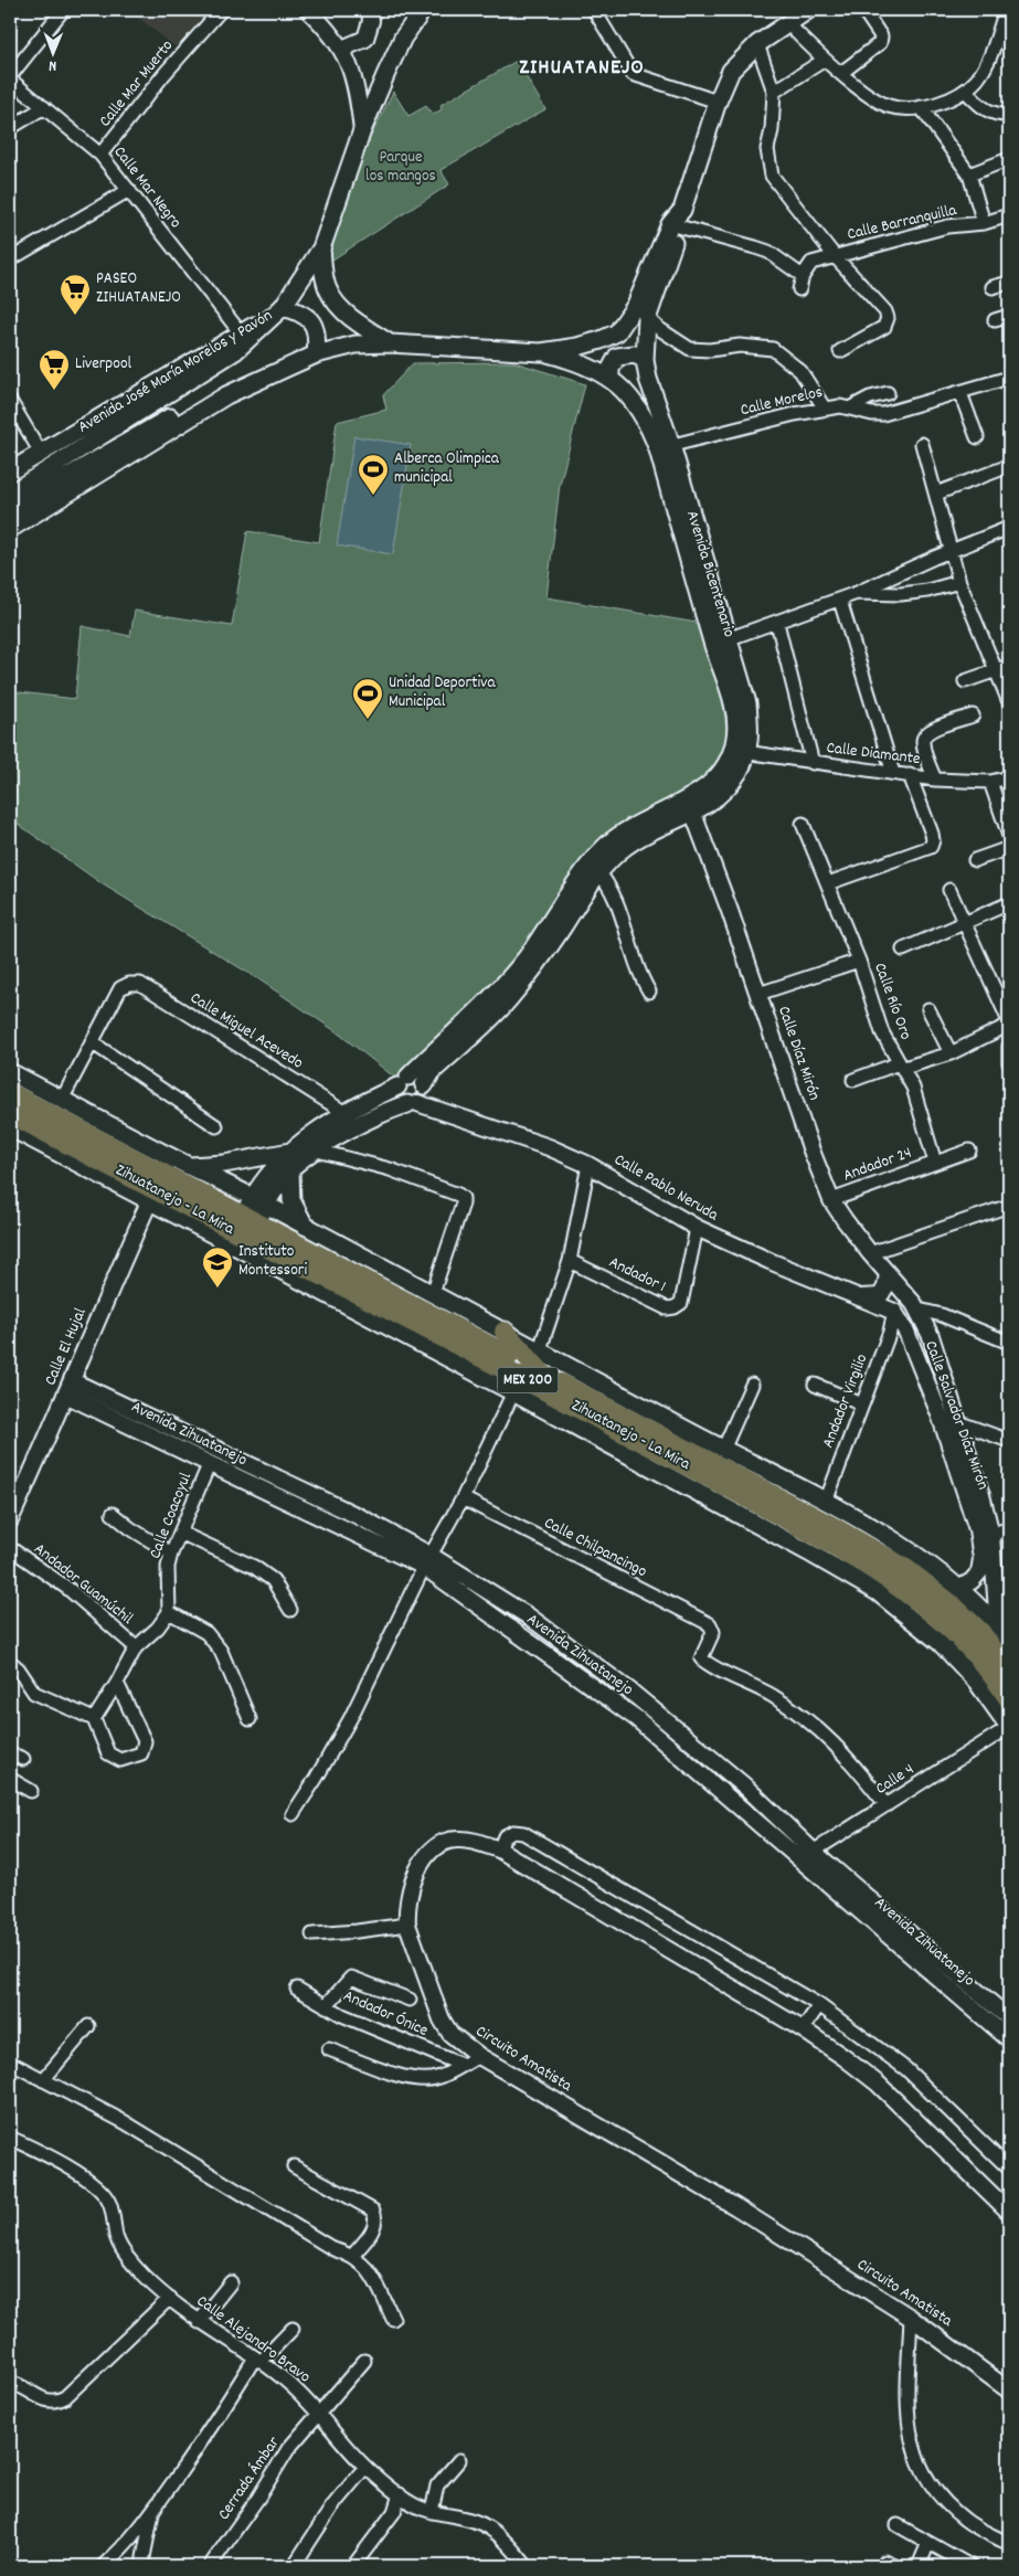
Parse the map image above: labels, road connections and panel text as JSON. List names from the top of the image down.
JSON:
{
  "streets": {
    "highway": ["Zihuatanejo - La Mira", "MEX 200"],
    "main road": ["Avenida José María Morelos y Pavón", "Avenida Bicentenario"],
    "street": [
      "Calle Mar Muerto",
      "Calle Mar Negro",
      "Calle Barranquilla",
      "Calle Morelos",
      "Calle Diamante",
      "Calle Río Oro",
      "Calle Miguel Acevedo",
      "Calle Díaz Mirón",
      "Andador 24",
      "Calle Pablo Neruda",
      "Andador 1",
      "Calle El Hujal",
      "Andador Virgilio",
      "Calle Salvador Díaz Mirón",
      "Avenida Zihuatanejo",
      "Calle Coacoyul",
      "Calle Chilpancingo",
      "Andador Guamúchil",
      "Calle 4",
      "Andador Ónice",
      "Circuito Amatista",
      "Calle Alejandro Bravo",
      "Cerrada Ámbar"
    ]
  },
  "crossings": [
    ["Calle Mar Muerto", "Calle Mar Negro"],
    ["Calle Mar Negro", "Avenida José María Morelos y Pavón"],
    ["Avenida José María Morelos y Pavón", "Avenida Bicentenario"],
    ["Calle Morelos", "Avenida Bicentenario"],
    ["Avenida Bicentenario", "Calle Diamante"],
    ["Avenida Bicentenario", "Calle Díaz Mirón"],
    ["Calle Río Oro", "Andador 24"],
    ["Calle Díaz Mirón", "Andador 24"],
    ["Calle Díaz Mirón", "Calle Salvador Díaz Mirón"],
    ["Calle Pablo Neruda", "Andador 1"],
    ["Calle Pablo Neruda", "Andador Virgilio"],
    ["Calle Pablo Neruda", "Calle Salvador Díaz Mirón"],
    ["Zihuatanejo - La Mira", "Calle El Hujal"],
    ["Calle El Hujal", "Avenida Zihuatanejo"],
    ["Andador Virgilio", "Calle Salvador Díaz Mirón"],
    ["Avenida Zihuatanejo", "Calle Coacoyul"],
    ["Avenida Zihuatanejo", "Calle 4"],
    ["Calle Chilpancingo", "Calle 4"],
    ["Calle Alejandro Bravo", "Cerrada Ámbar"]
  ],
  "districts": ["ZIHUATANEJO"],
  "parks": ["Parque los mangos"],
  "places": {
    "supermarket": ["PASEO ZIHUATANEJO", "Liverpool"],
    "sports": ["Alberca Olimpica municipal", "Unidad Deportiva Municipal"],
    "school or university": ["Instituto Montessori"]
  },
  "north": "bottom"
}
